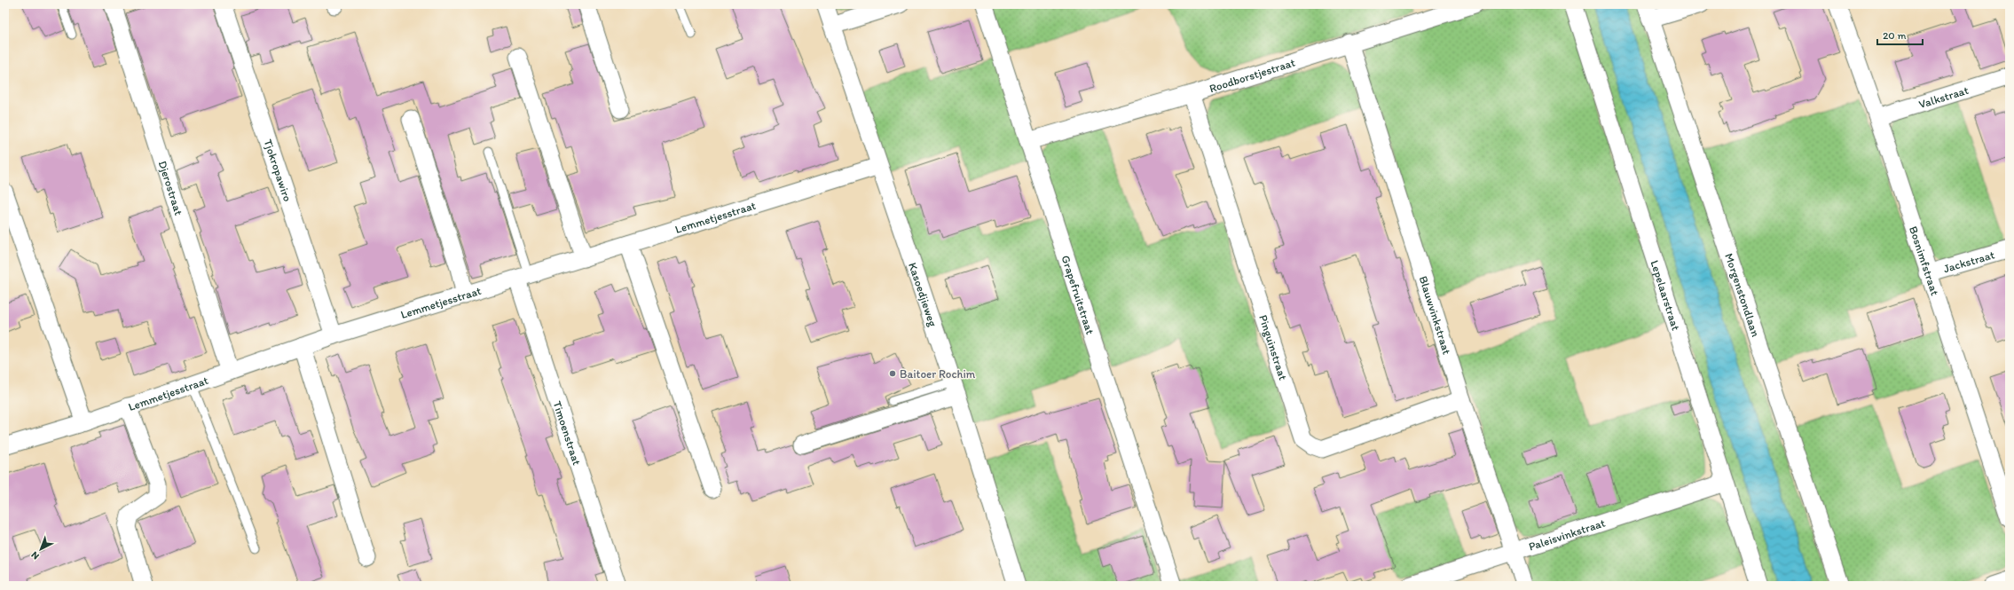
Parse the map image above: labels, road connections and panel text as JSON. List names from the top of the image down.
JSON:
{
  "streets": {
    "street": [
      "Roodborstjestraat",
      "Valkstraat",
      "Tjokropawiro",
      "Djerostraat",
      "Lemmetjesstraat",
      "Bosnimfstraat",
      "Jackstraat",
      "Kasoedjieweg",
      "Grapefruitstraat",
      "Lepelaarstraat",
      "Morgenstondlaan",
      "Blauwvinkstraat",
      "Pinguinstraat",
      "Timoenstraat",
      "Paleisvinkstraat"
    ]
  },
  "crossings": [
    ["Roodborstjestraat", "Grapefruitstraat"],
    ["Roodborstjestraat", "Blauwvinkstraat"],
    ["Roodborstjestraat", "Pinguinstraat"],
    ["Valkstraat", "Bosnimfstraat"],
    ["Tjokropawiro", "Lemmetjesstraat"],
    ["Djerostraat", "Lemmetjesstraat"],
    ["Lemmetjesstraat", "Kasoedjieweg"],
    ["Lemmetjesstraat", "Timoenstraat"],
    ["Bosnimfstraat", "Jackstraat"],
    ["Lepelaarstraat", "Paleisvinkstraat"],
    ["Blauwvinkstraat", "Pinguinstraat"],
    ["Blauwvinkstraat", "Paleisvinkstraat"]
  ],
  "places": ["Baitoer Rochim"],
  "scale_bar": "20 m",
  "north": "bottom left"
}
